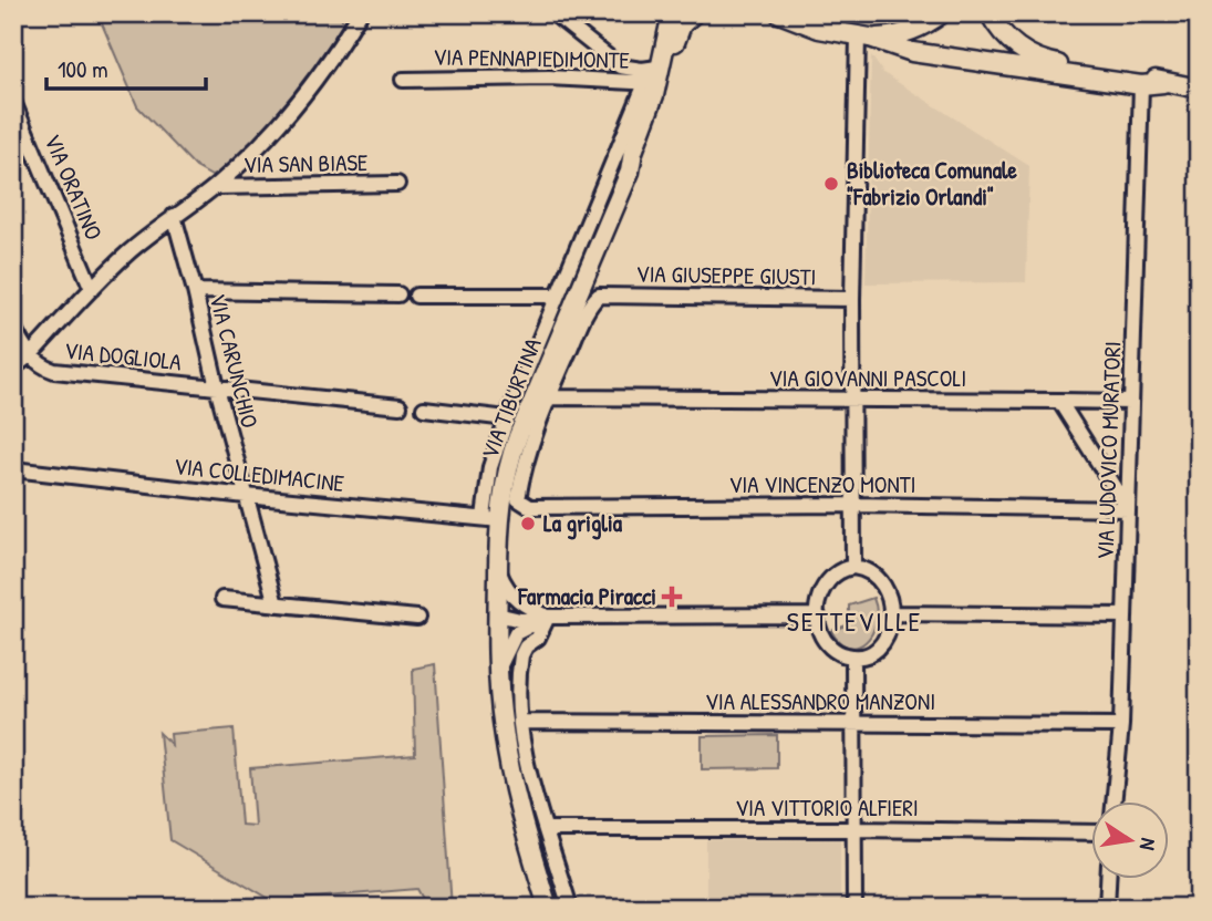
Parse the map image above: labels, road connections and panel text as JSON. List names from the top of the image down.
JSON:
{
  "streets": {
    "main road": ["VIA TIBURTINA"],
    "street": [
      "VIA PENNAPIEDIMONTE",
      "VIA SAN BIASE",
      "VIA ORATINO",
      "VIA GIUSEPPE GIUSTI",
      "VIA DOGLIOLA",
      "VIA CARUNCHIO",
      "VIA GIOVANNI PASCOLI",
      "VIA LUDOVICO MURATORI",
      "VIA COLLEDIMACINE",
      "VIA VINCENZO MONTI",
      "VIA ALESSANDRO MANZONI",
      "VIA VITTORIO ALFIERI"
    ]
  },
  "crossings": [
    ["VIA PENNAPIEDIMONTE", "VIA TIBURTINA"],
    ["VIA GIUSEPPE GIUSTI", "VIA GIOVANNI PASCOLI"],
    ["VIA GIUSEPPE GIUSTI", "VIA VINCENZO MONTI"],
    ["VIA DOGLIOLA", "VIA CARUNCHIO"],
    ["VIA CARUNCHIO", "VIA COLLEDIMACINE"],
    ["VIA GIOVANNI PASCOLI", "VIA LUDOVICO MURATORI"],
    ["VIA GIOVANNI PASCOLI", "VIA VINCENZO MONTI"],
    ["VIA TIBURTINA", "VIA COLLEDIMACINE"],
    ["VIA LUDOVICO MURATORI", "VIA VINCENZO MONTI"],
    ["VIA LUDOVICO MURATORI", "VIA ALESSANDRO MANZONI"]
  ],
  "districts": ["SETTEVILLE"],
  "places": {
    "other": ["Biblioteca Comunale \"Fabrizio Orlandi\"", "La griglia"],
    "health": ["Farmacia Piracci"]
  },
  "scale_bar": "100 m",
  "north": "right"
}
